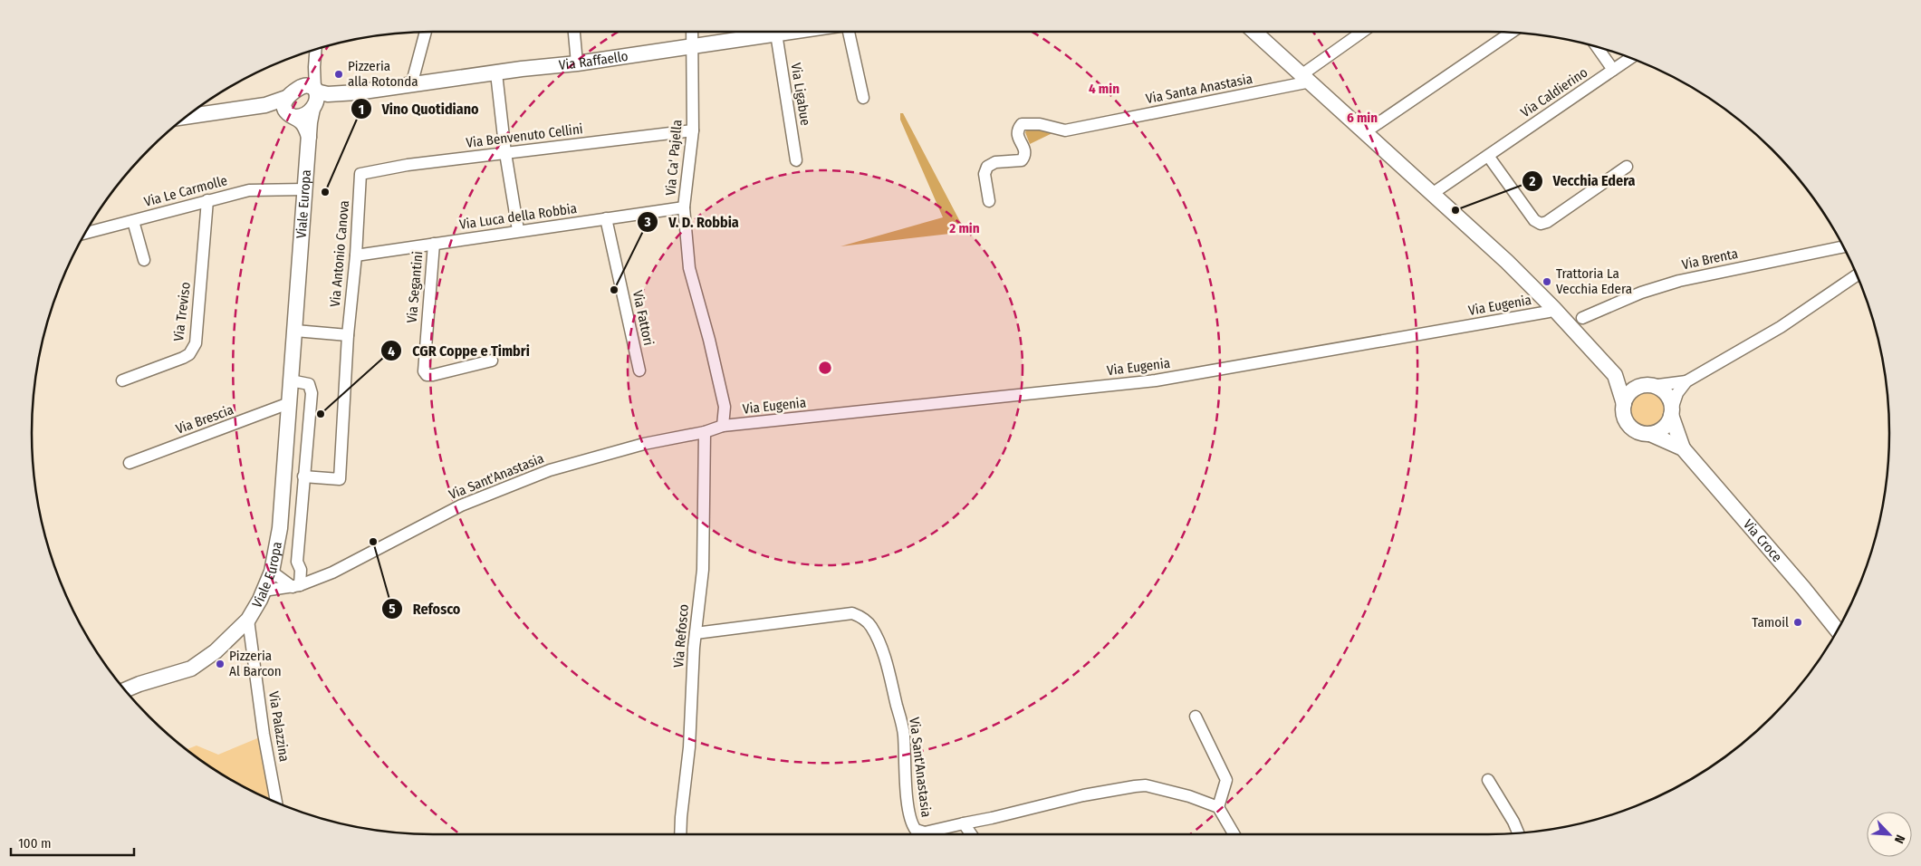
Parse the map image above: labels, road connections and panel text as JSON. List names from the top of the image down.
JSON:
{
  "streets": {
    "main road": ["Via Raffaello", "Viale Europa", "Via Croce"],
    "street": [
      "Via Santa Anastasia",
      "Via Caldierino",
      "Via Ligabue",
      "Via Benvenuto Cellini",
      "Via Ca' Pajella",
      "Via Le Carmolle",
      "Via Luca della Robbia",
      "Via Antonio Canova",
      "Via Brenta",
      "Via Segantini",
      "Via Eugenia",
      "Via Treviso",
      "Via Fattori",
      "Via Brescia",
      "Via Sant'Anastasia",
      "Via Refosco",
      "Via Palazzina"
    ]
  },
  "crossings": [
    ["Via Raffaello", "Via Ligabue"],
    ["Via Raffaello", "Via Ca' Pajella"],
    ["Via Raffaello", "Viale Europa"],
    ["Via Benvenuto Cellini", "Via Ca' Pajella"],
    ["Via Benvenuto Cellini", "Via Antonio Canova"],
    ["Via Ca' Pajella", "Via Luca della Robbia"],
    ["Via Ca' Pajella", "Via Eugenia"],
    ["Via Ca' Pajella", "Via Sant'Anastasia"],
    ["Via Le Carmolle", "Viale Europa"],
    ["Via Le Carmolle", "Via Treviso"],
    ["Viale Europa", "Via Antonio Canova"],
    ["Viale Europa", "Via Brescia"],
    ["Viale Europa", "Via Sant'Anastasia"],
    ["Viale Europa", "Via Palazzina"],
    ["Via Luca della Robbia", "Via Antonio Canova"],
    ["Via Luca della Robbia", "Via Segantini"],
    ["Via Luca della Robbia", "Via Fattori"],
    ["Via Eugenia", "Via Sant'Anastasia"],
    ["Via Sant'Anastasia", "Via Refosco"]
  ],
  "places": [
    "Pizzeria alla Rotonda",
    "Vino Quotidiano",
    "Vecchia Edera",
    "Trattoria La Vecchia Edera",
    "V. D. Robbia",
    "CGR Coppe e Timbri",
    "Refosco",
    "Tamoil",
    "Pizzeria Al Barcon"
  ],
  "scale_bar": "100 m",
  "north": "bottom right",
  "rings": ["4 min", "6 min", "2 min"]
}
